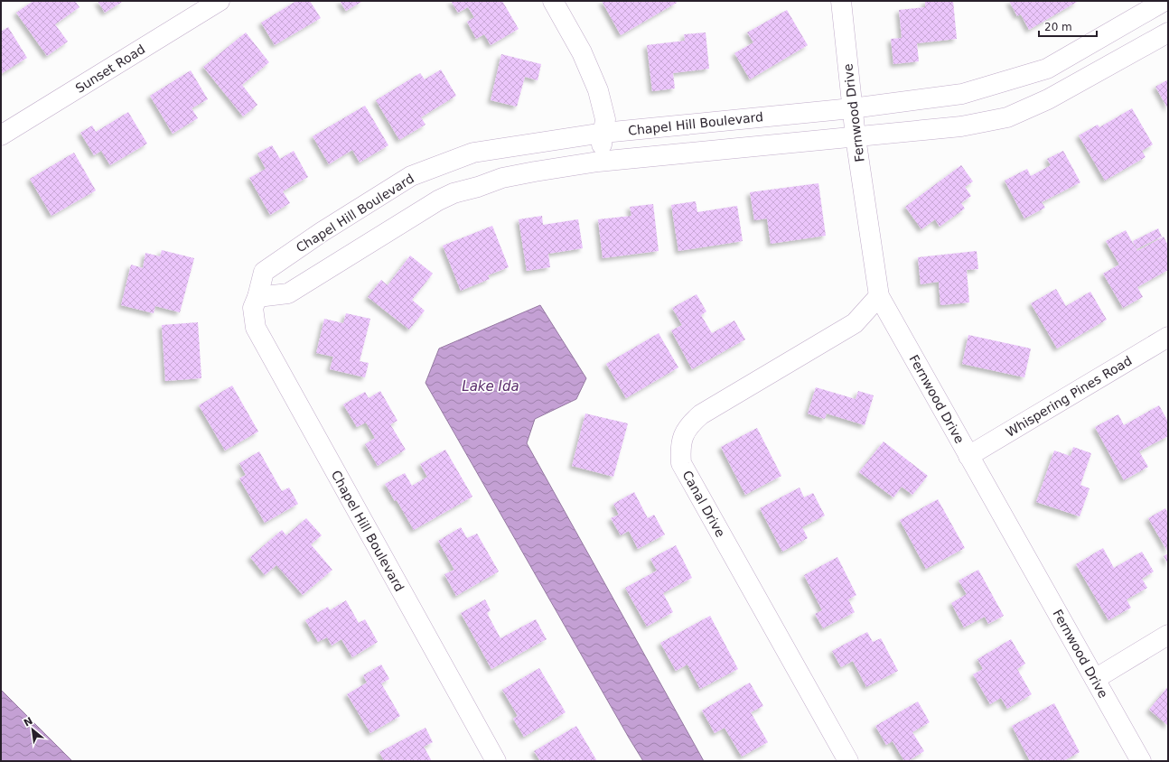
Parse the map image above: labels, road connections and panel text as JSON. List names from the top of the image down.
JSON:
{
  "streets": {
    "street": [
      "Sunset Road",
      "Fernwood Drive",
      "Chapel Hill Boulevard",
      "Whispering Pines Road",
      "Canal Drive"
    ]
  },
  "crossings": [
    ["Fernwood Drive", "Chapel Hill Boulevard"],
    ["Fernwood Drive", "Whispering Pines Road"],
    ["Fernwood Drive", "Canal Drive"]
  ],
  "water": ["Lake Ida"],
  "scale_bar": "20 m",
  "north": "top left"
}
